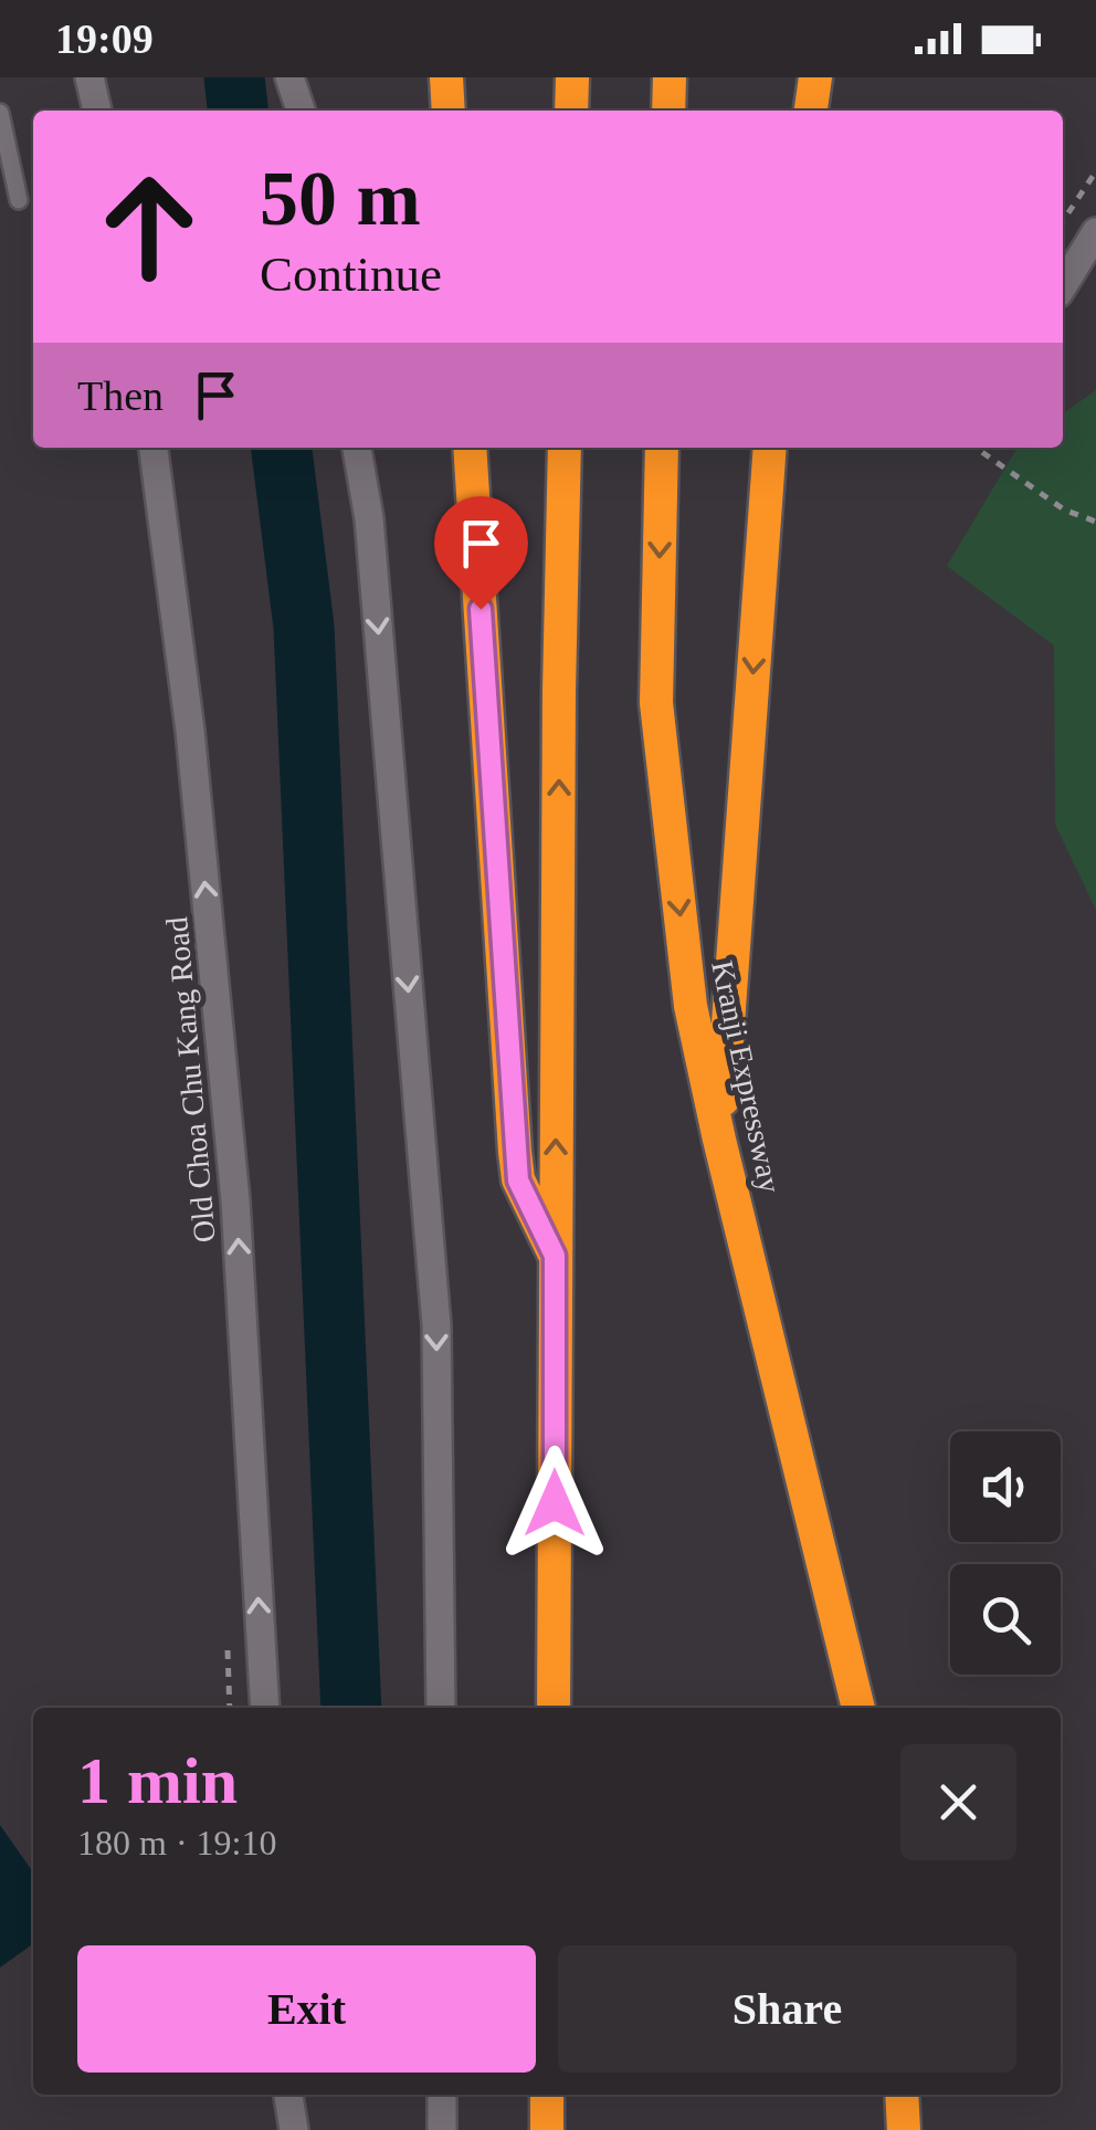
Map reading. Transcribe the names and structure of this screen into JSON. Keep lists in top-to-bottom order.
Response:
{
  "streets": {
    "highway": ["Kranji Expressway"],
    "main road": ["Old Choa Chu Kang Road"]
  },
  "page": {
    "status": "19:09",
    "turn": ["50 m", "Continue"],
    "then": "Then",
    "heading": ["1 min", "180 m · 19:10"],
    "buttons": ["Exit", "Share"]
  }
}
